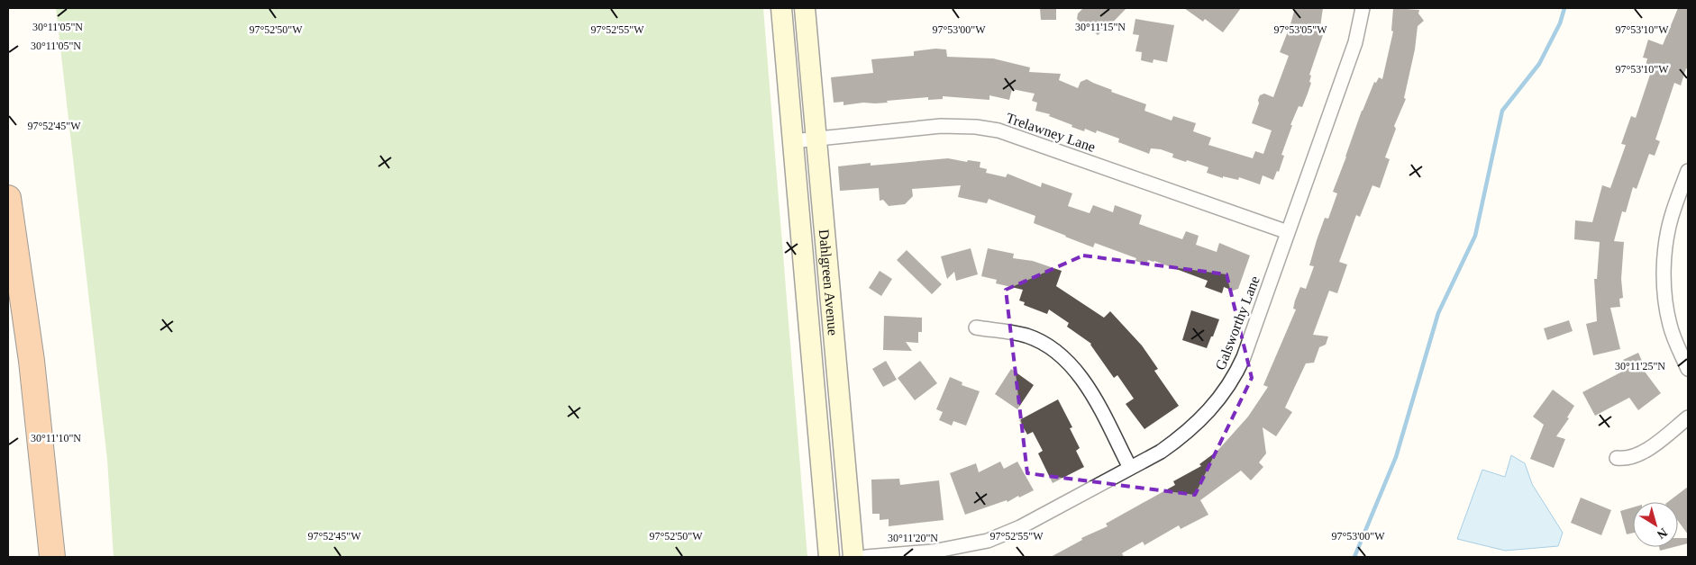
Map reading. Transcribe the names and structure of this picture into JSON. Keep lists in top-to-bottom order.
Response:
{
  "streets": {
    "street": ["Trelawney Lane", "Dahlgreen Avenue", "Galsworthy Lane"]
  },
  "crossings": [
    ["Trelawney Lane", "Dahlgreen Avenue"],
    ["Trelawney Lane", "Galsworthy Lane"]
  ],
  "north": "bottom right",
  "coordinates": [
    "30°11'05\"N",
    "30°11'15\"N",
    "97°52'50\"W",
    "97°52'55\"W",
    "97°53'00\"W",
    "97°53'05\"W",
    "97°53'10\"W",
    "97°52'45\"W",
    "30°11'25\"N",
    "30°11'10\"N",
    "30°11'20\"N"
  ]
}
